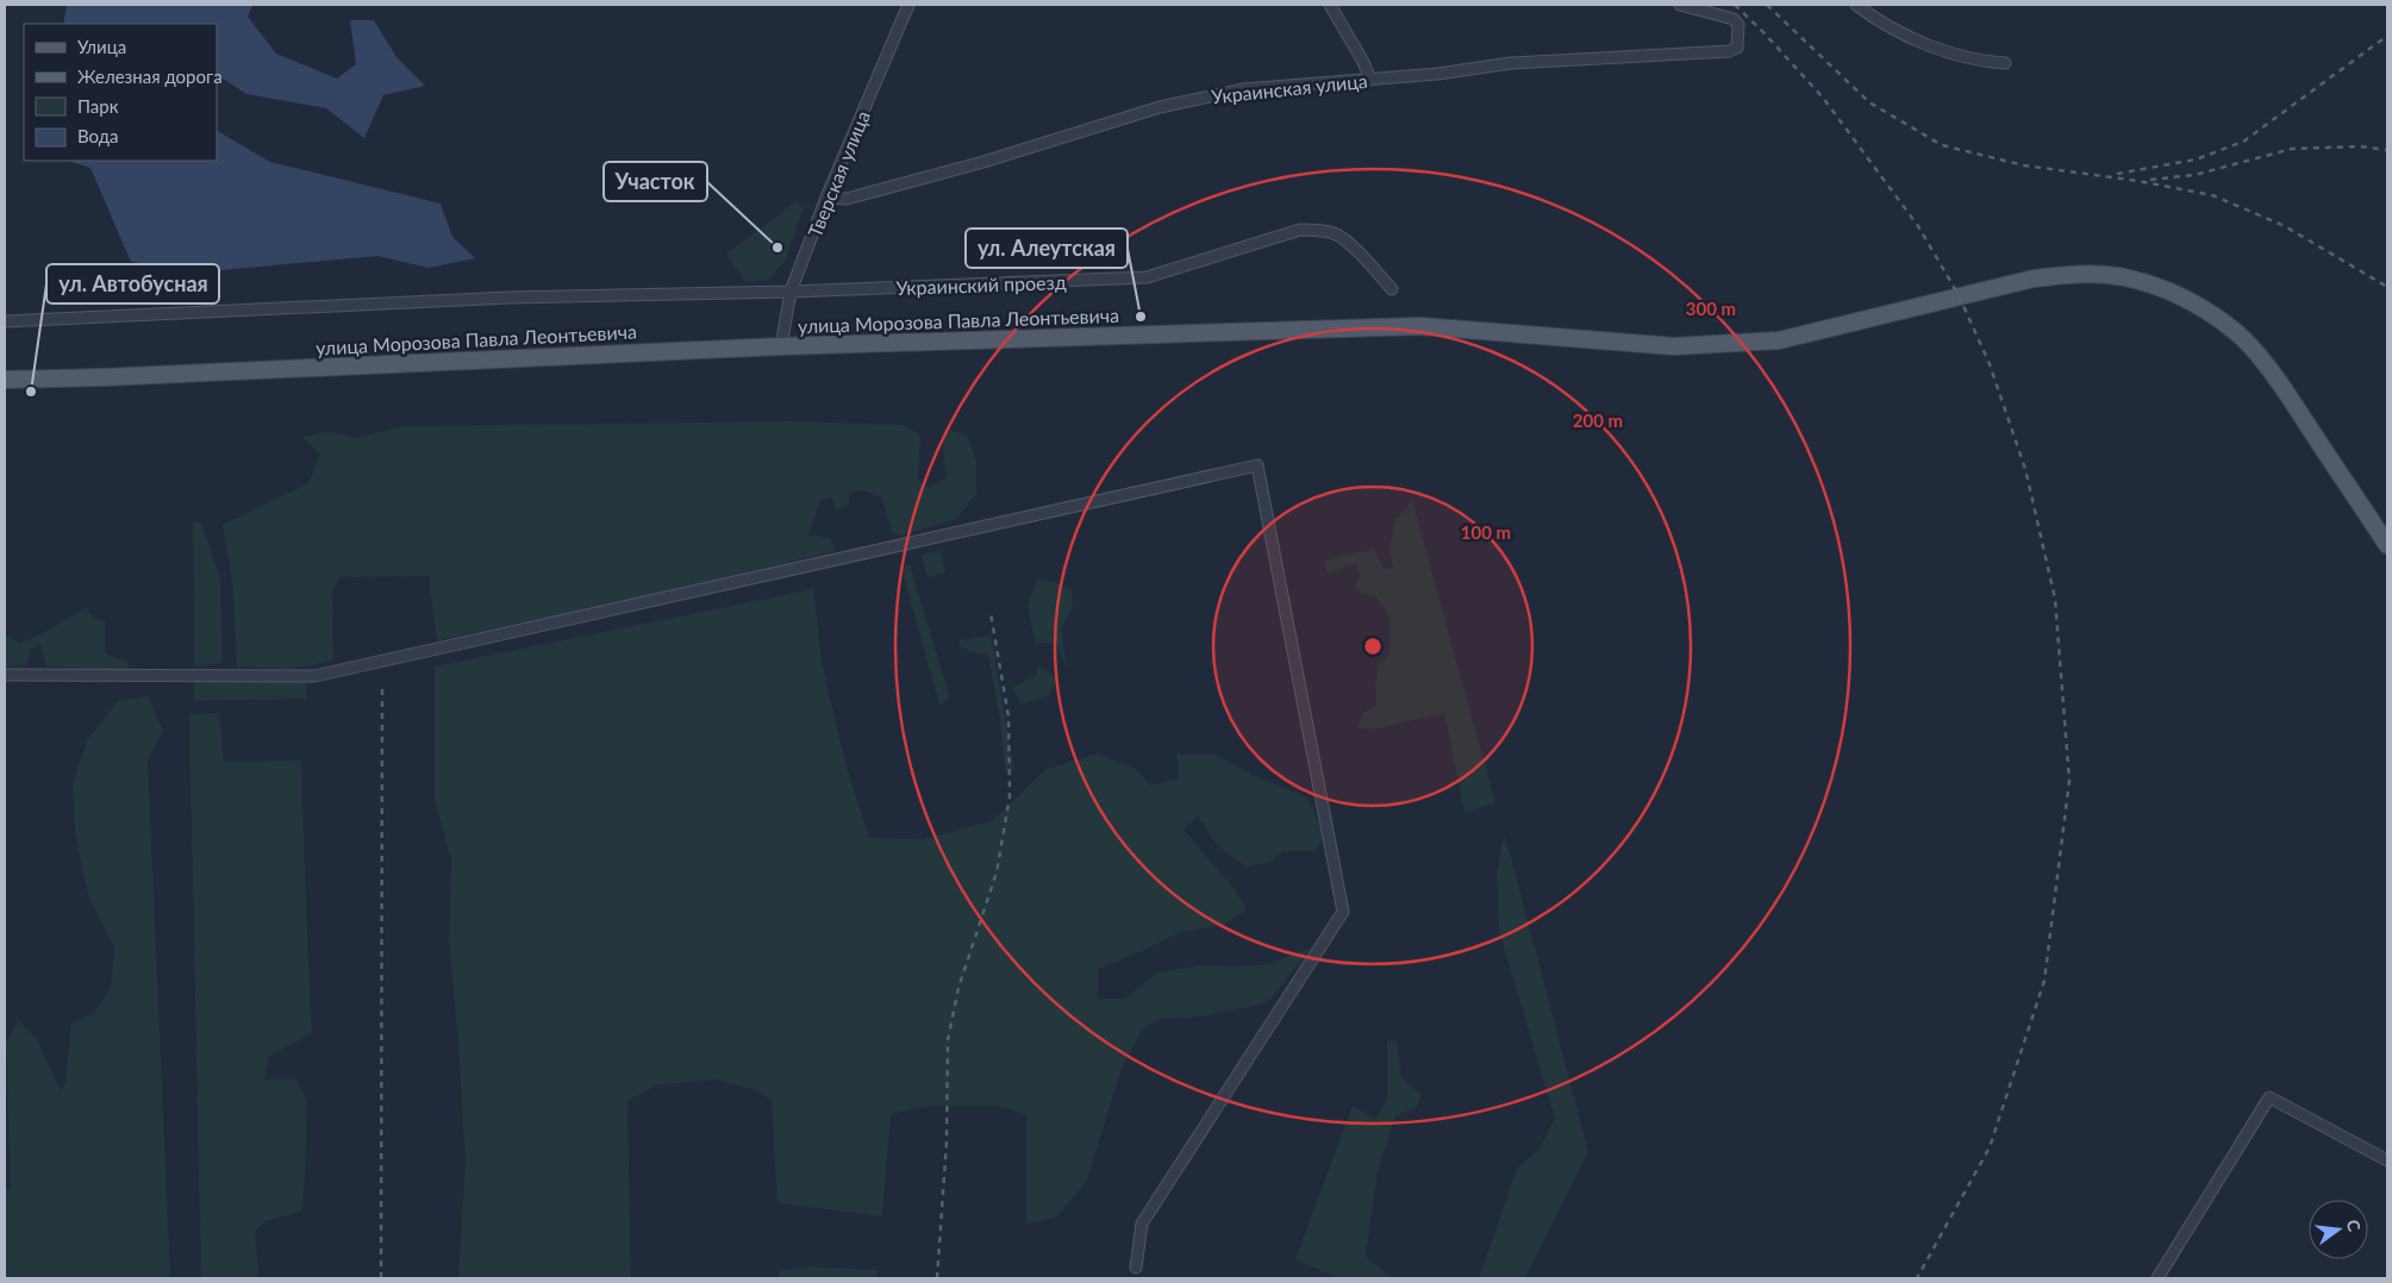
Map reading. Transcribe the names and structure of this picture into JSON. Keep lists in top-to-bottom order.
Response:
{
  "streets": {
    "main road": ["улица Морозова Павла Леонтьевича"],
    "street": ["Украинская улица", "Тверская улица", "Украинский проезд"]
  },
  "crossings": [
    ["Украинская улица", "Тверская улица"],
    ["Тверская улица", "Украинский проезд"],
    ["Тверская улица", "улица Морозова Павла Леонтьевича"]
  ],
  "places": ["Участок", "ул. Алеутская", "ул. Автобусная"],
  "legend": [
    "Улица",
    "Железная дорога",
    "Парк",
    "Вода"
  ],
  "north": "right",
  "rings": ["300 m", "200 m", "100 m"]
}
